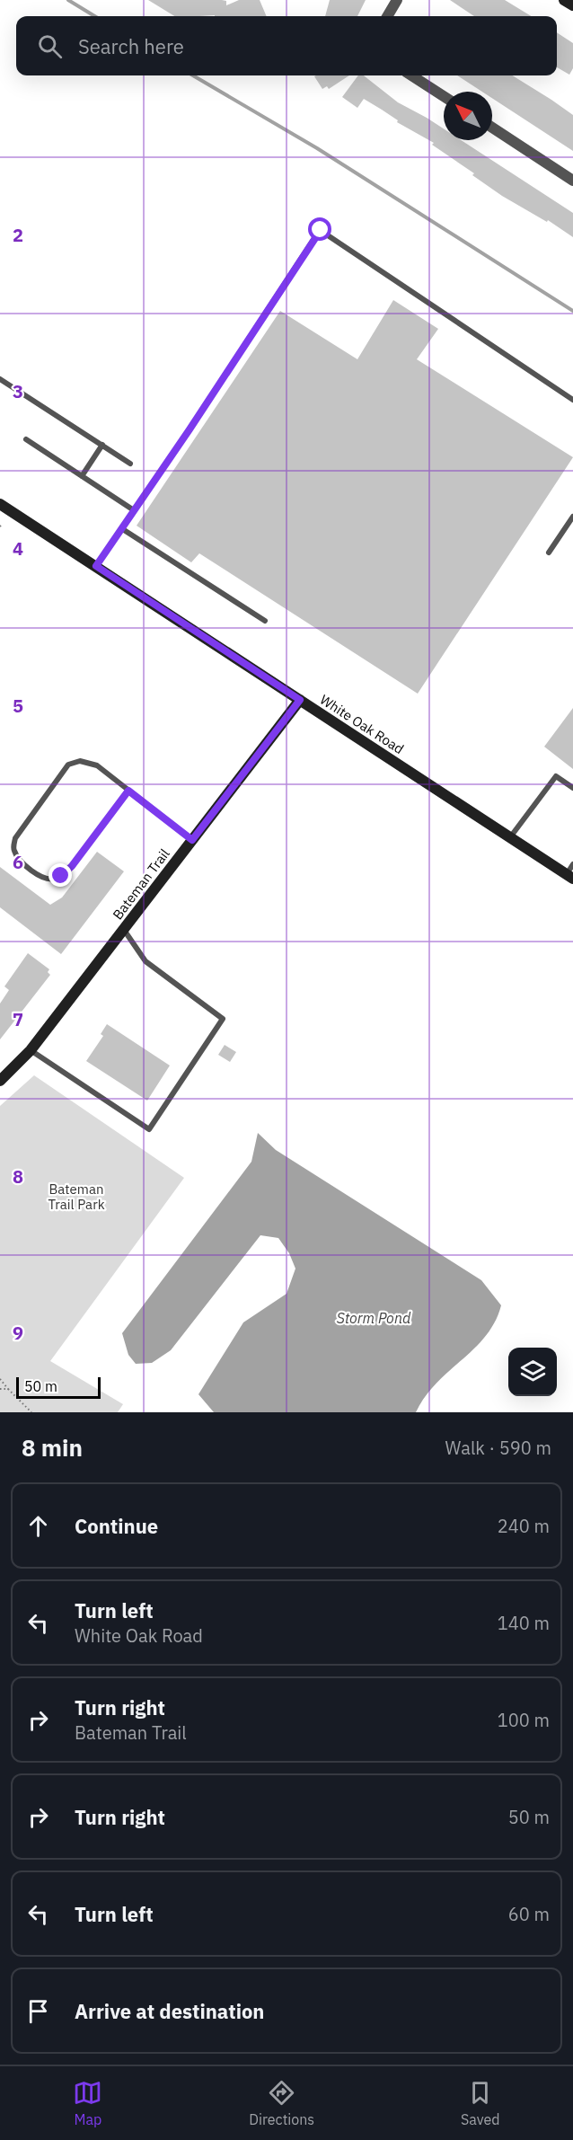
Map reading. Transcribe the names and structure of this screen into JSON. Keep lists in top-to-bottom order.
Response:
{
  "streets": {
    "street": ["White Oak Road", "Bateman Trail"]
  },
  "crossings": [
    ["White Oak Road", "Bateman Trail"]
  ],
  "water": ["Storm Pond"],
  "parks": ["Bateman Trail Park"],
  "scale_bar": "50 m",
  "north": "top left",
  "page": {
    "search": "Search here",
    "scale": "50 m",
    "heading": ["8 min", "Walk · 590 m"],
    "list": [
      ["Continue", "240 m"],
      ["Turn left", "White Oak Road", "140 m"],
      ["Turn right", "Bateman Trail", "100 m"],
      ["Turn right", "50 m"],
      ["Turn left", "60 m"],
      "Arrive at destination"
    ],
    "nav": ["Map", "Directions", "Saved"]
  },
  "grid": {
    "rows": [
      "2",
      "3",
      "4",
      "5",
      "6",
      "7",
      "8",
      "9"
    ]
  }
}
